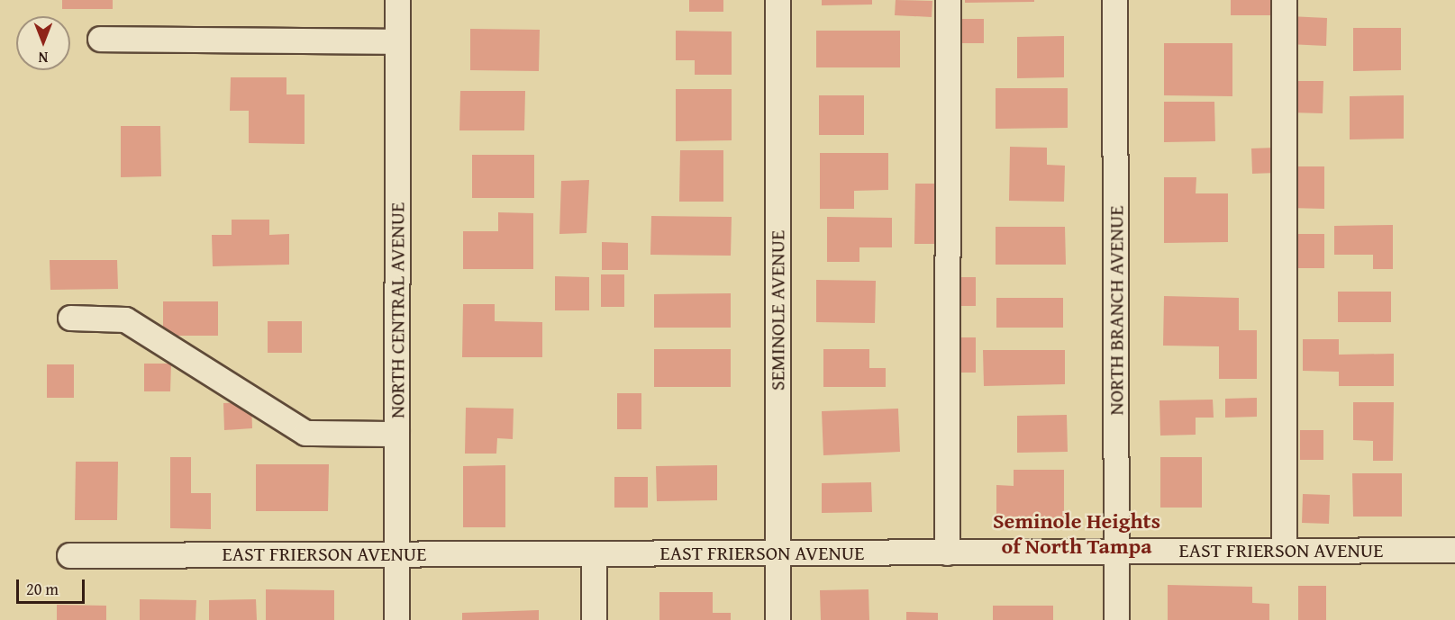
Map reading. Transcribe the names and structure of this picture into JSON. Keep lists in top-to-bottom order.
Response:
{
  "streets": {
    "street": [
      "NORTH CENTRAL AVENUE",
      "SEMINOLE AVENUE",
      "NORTH BRANCH AVENUE",
      "EAST FRIERSON AVENUE"
    ]
  },
  "crossings": [
    ["NORTH CENTRAL AVENUE", "EAST FRIERSON AVENUE"],
    ["SEMINOLE AVENUE", "EAST FRIERSON AVENUE"],
    ["NORTH BRANCH AVENUE", "EAST FRIERSON AVENUE"]
  ],
  "districts": ["Seminole Heights of North Tampa"],
  "scale_bar": "20 m",
  "north": "bottom"
}
